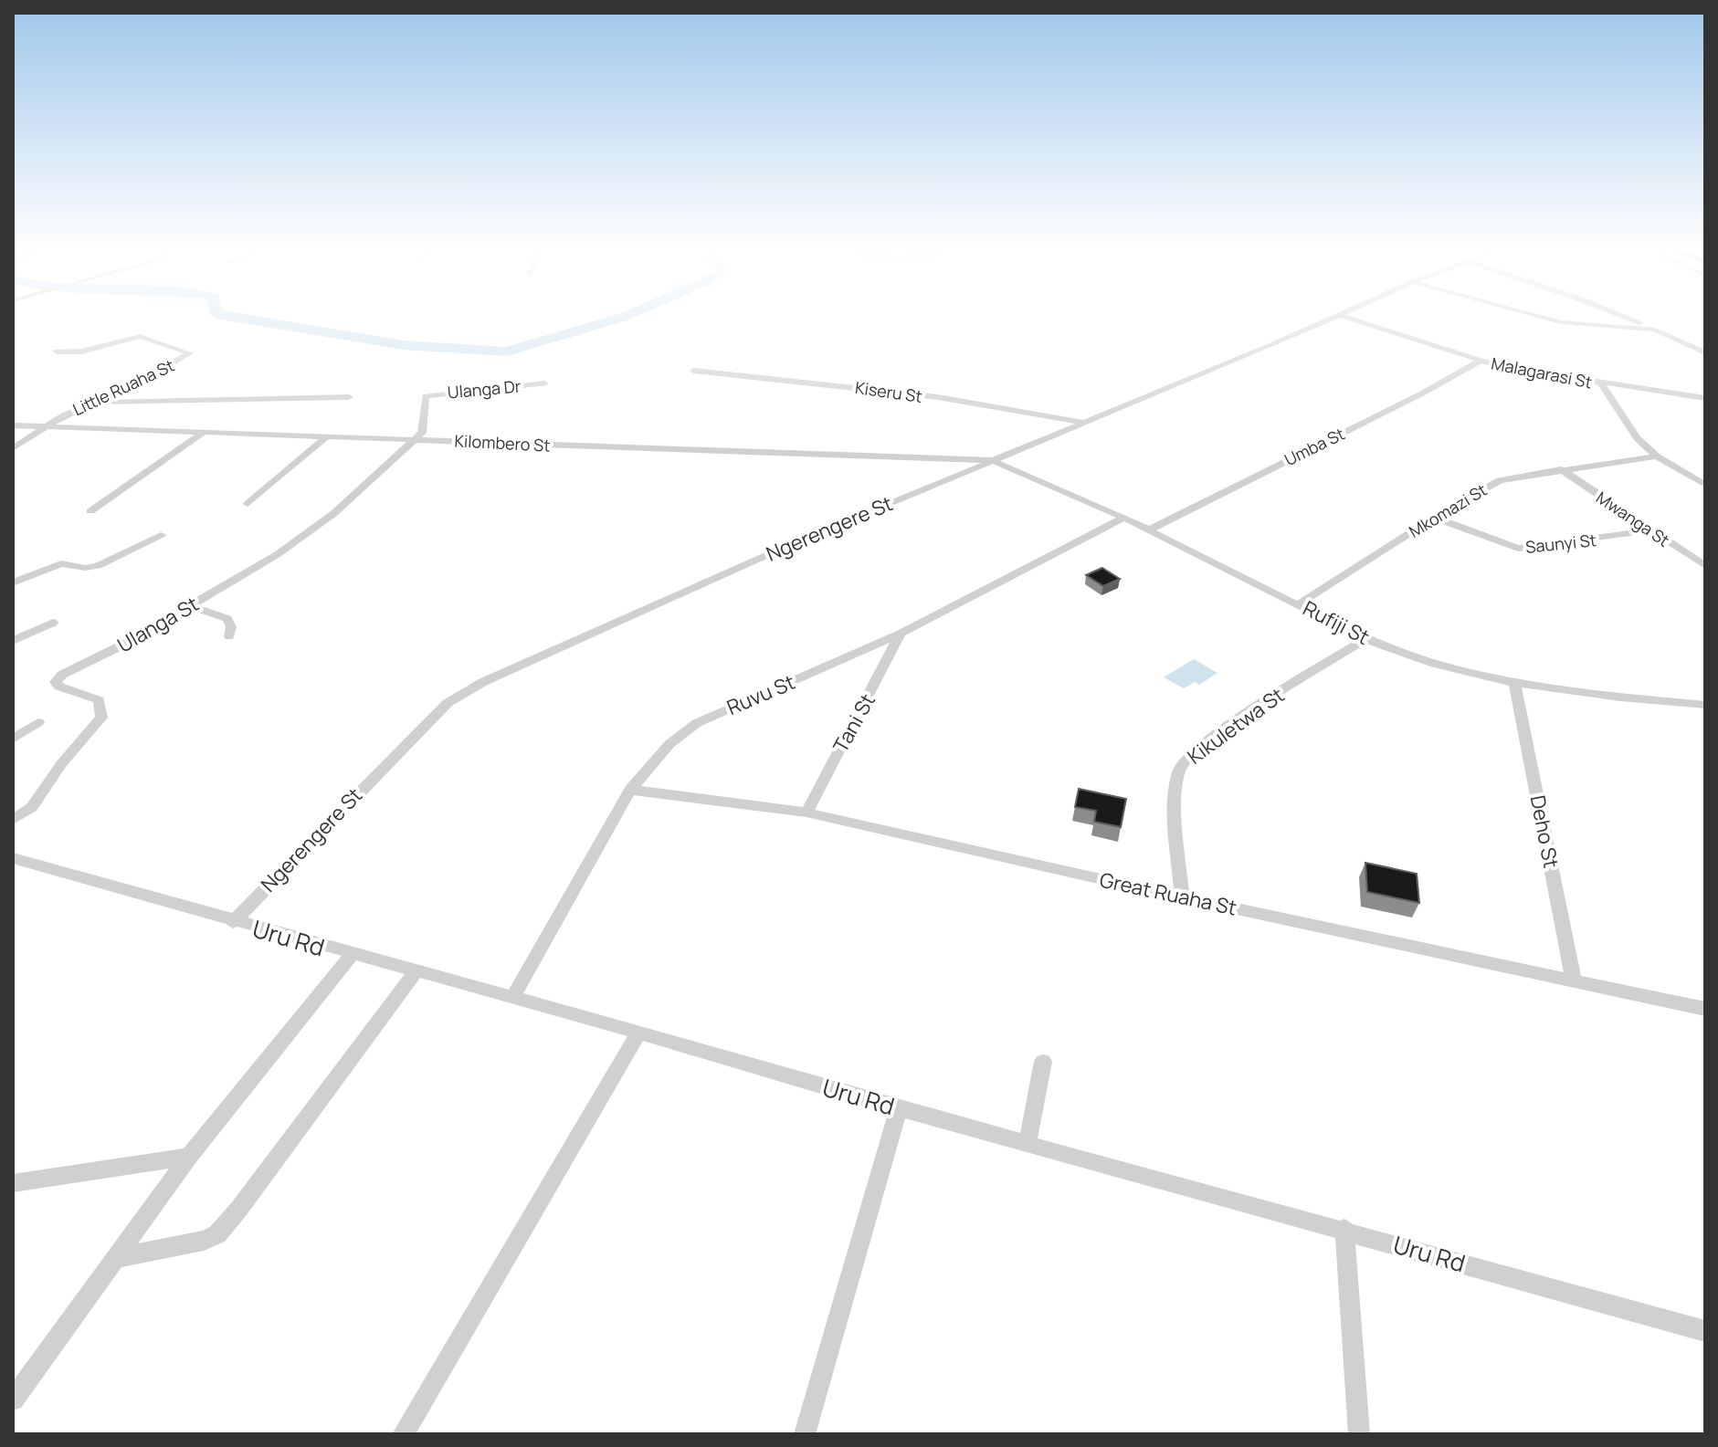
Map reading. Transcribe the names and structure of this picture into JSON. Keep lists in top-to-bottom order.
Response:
{
  "streets": {
    "street": [
      "Malagarasi St",
      "Little Ruaha St",
      "Ulanga Dr",
      "Kiseru St",
      "Kilombero St",
      "Umba St",
      "Mkomazi St",
      "Mwanga St",
      "Ngerengere St",
      "Saunyi St",
      "Rufiji St",
      "Ulanga St",
      "Ruvu St",
      "Tani St",
      "Kikuletwa St",
      "Deho St",
      "Great Ruaha St",
      "Uru Rd"
    ]
  },
  "crossings": [
    ["Malagarasi St", "Umba St"],
    ["Little Ruaha St", "Kilombero St"],
    ["Ulanga Dr", "Kilombero St"],
    ["Ulanga Dr", "Ulanga St"],
    ["Kiseru St", "Ngerengere St"],
    ["Kilombero St", "Ngerengere St"],
    ["Kilombero St", "Rufiji St"],
    ["Kilombero St", "Ulanga St"],
    ["Umba St", "Rufiji St"],
    ["Mkomazi St", "Mwanga St"],
    ["Mkomazi St", "Saunyi St"],
    ["Mkomazi St", "Rufiji St"],
    ["Mwanga St", "Saunyi St"],
    ["Ngerengere St", "Rufiji St"],
    ["Ngerengere St", "Uru Rd"],
    ["Rufiji St", "Ruvu St"],
    ["Rufiji St", "Kikuletwa St"],
    ["Rufiji St", "Deho St"],
    ["Ruvu St", "Tani St"],
    ["Ruvu St", "Great Ruaha St"],
    ["Ruvu St", "Uru Rd"],
    ["Tani St", "Great Ruaha St"],
    ["Kikuletwa St", "Great Ruaha St"],
    ["Deho St", "Great Ruaha St"]
  ]
}
